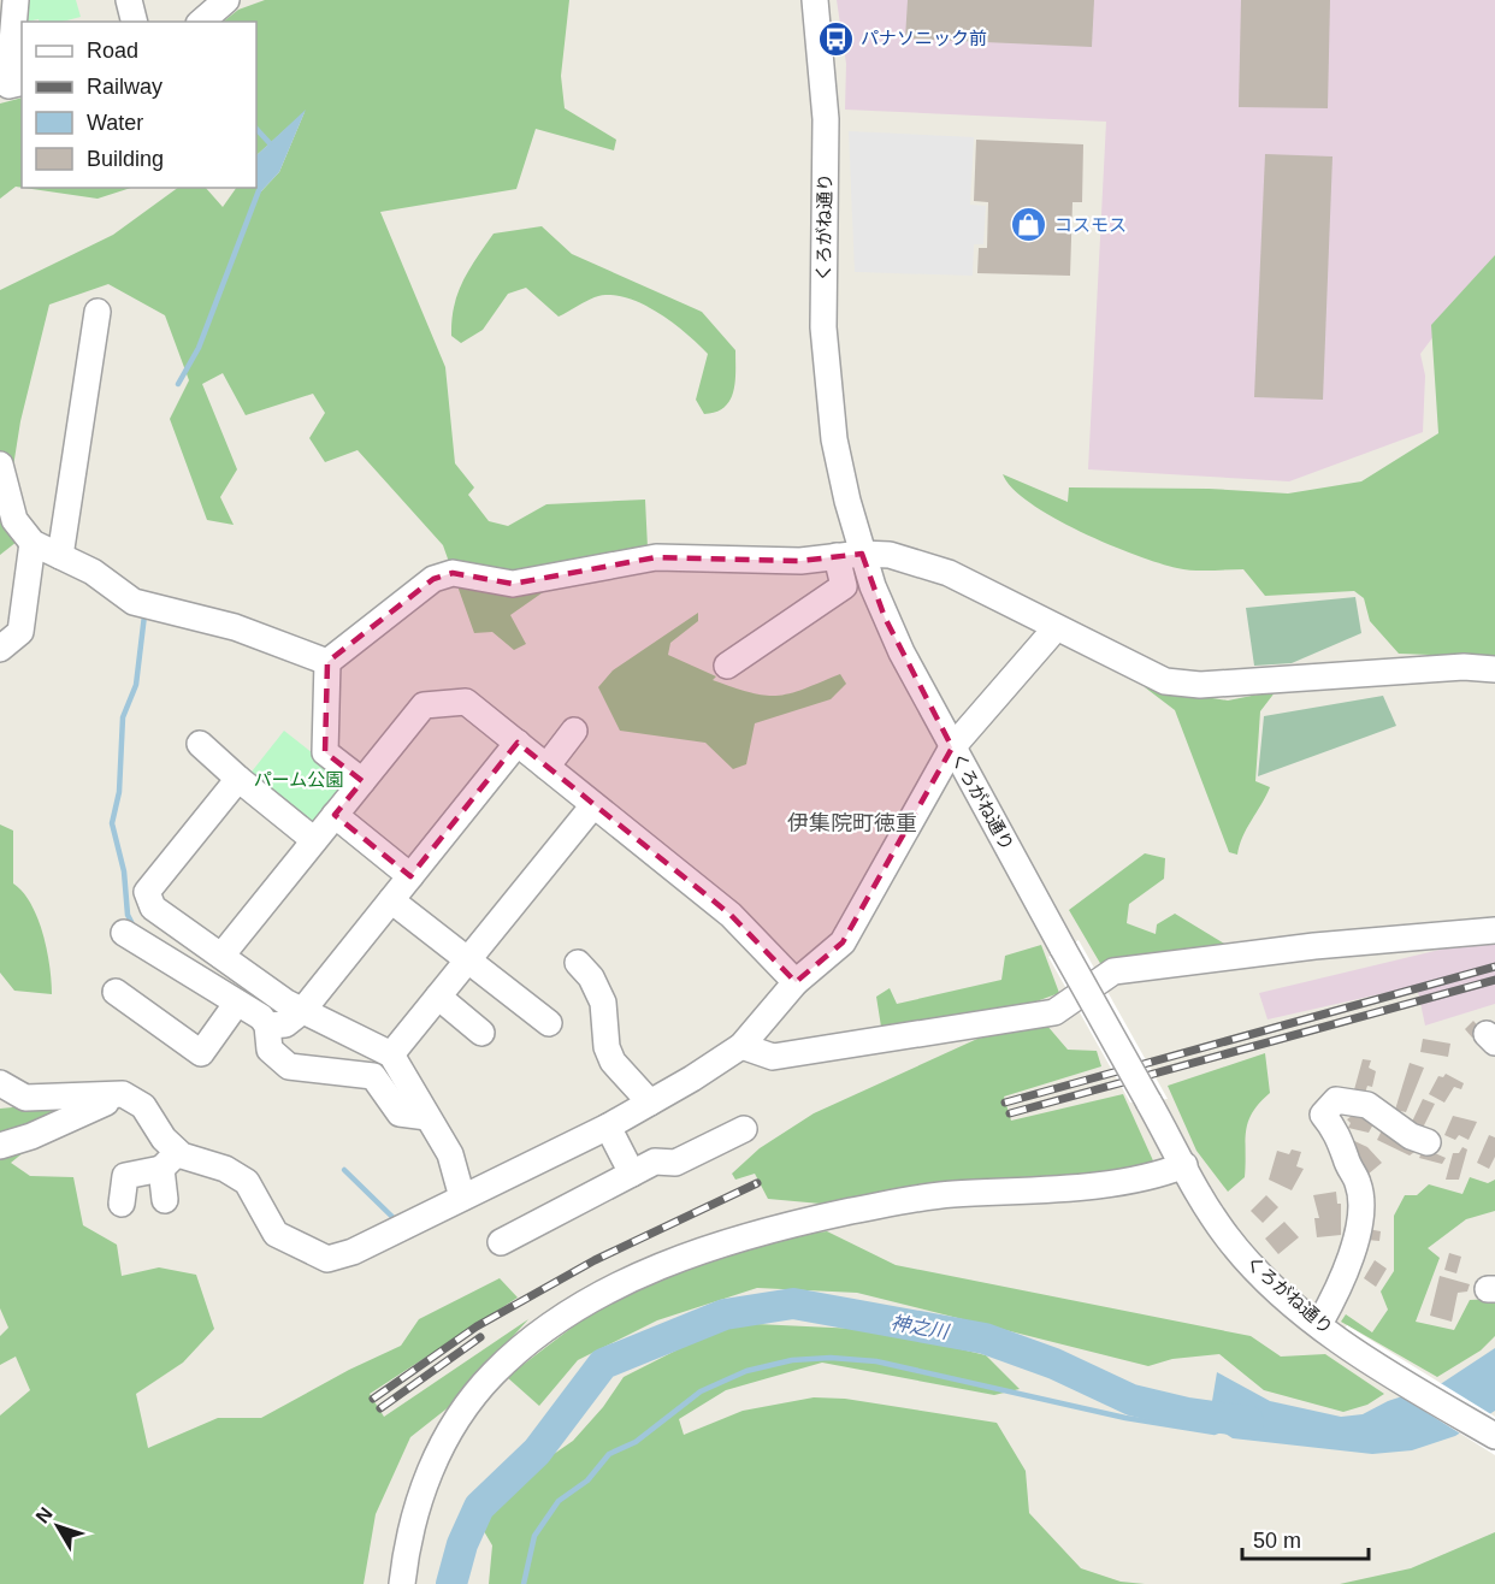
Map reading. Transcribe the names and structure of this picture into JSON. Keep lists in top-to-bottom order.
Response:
{
  "streets": {
    "street": ["くろがね通り"]
  },
  "districts": ["伊集院町徳重"],
  "water": ["神之川"],
  "parks": ["パーム公園"],
  "places": {
    "bus stop": ["パナソニック前"],
    "shop": ["コスモス"]
  },
  "legend": [
    "Road",
    "Railway",
    "Water",
    "Building"
  ],
  "scale_bar": "50 m",
  "north": "top left"
}
